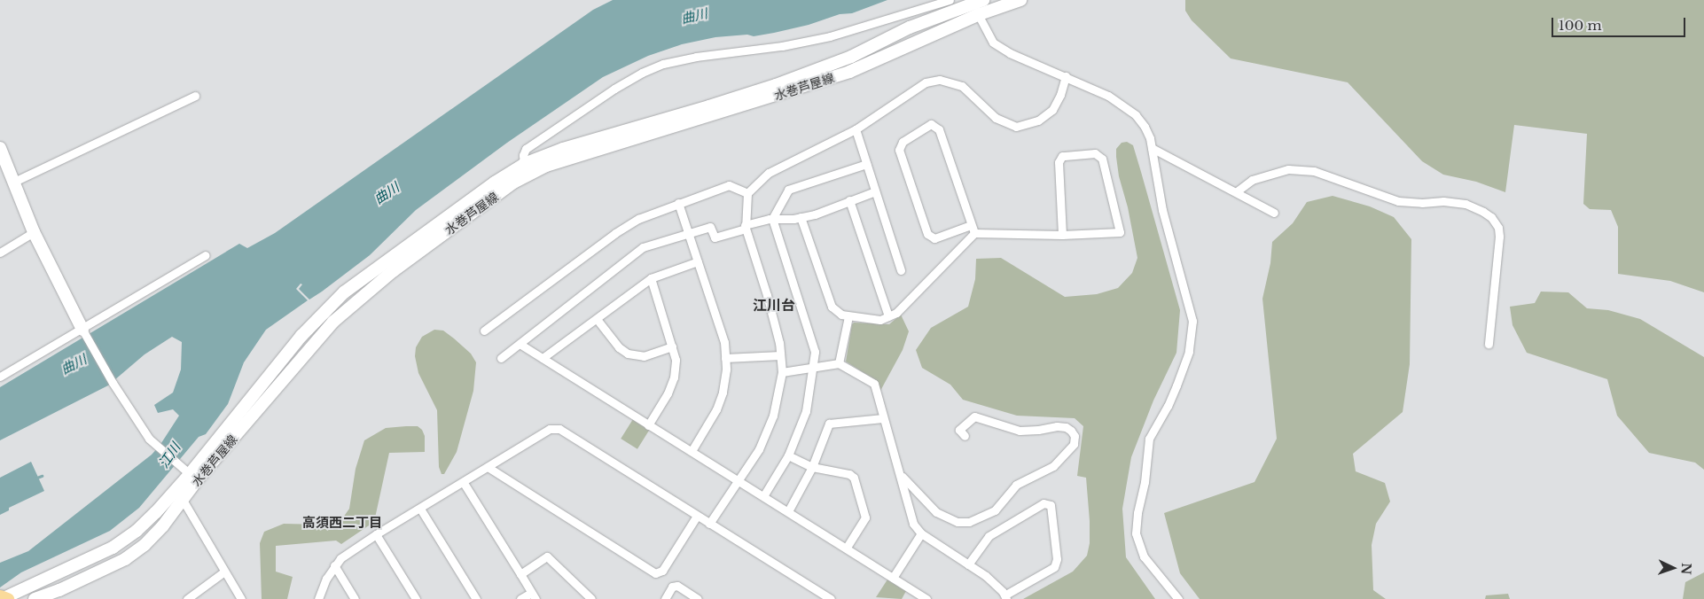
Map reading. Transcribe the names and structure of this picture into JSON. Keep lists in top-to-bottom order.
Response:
{
  "streets": {
    "main road": ["水巻芦屋線"]
  },
  "districts": ["江川台", "高須西二丁目"],
  "water": ["曲川", "江川"],
  "scale_bar": "100 m",
  "north": "right"
}
